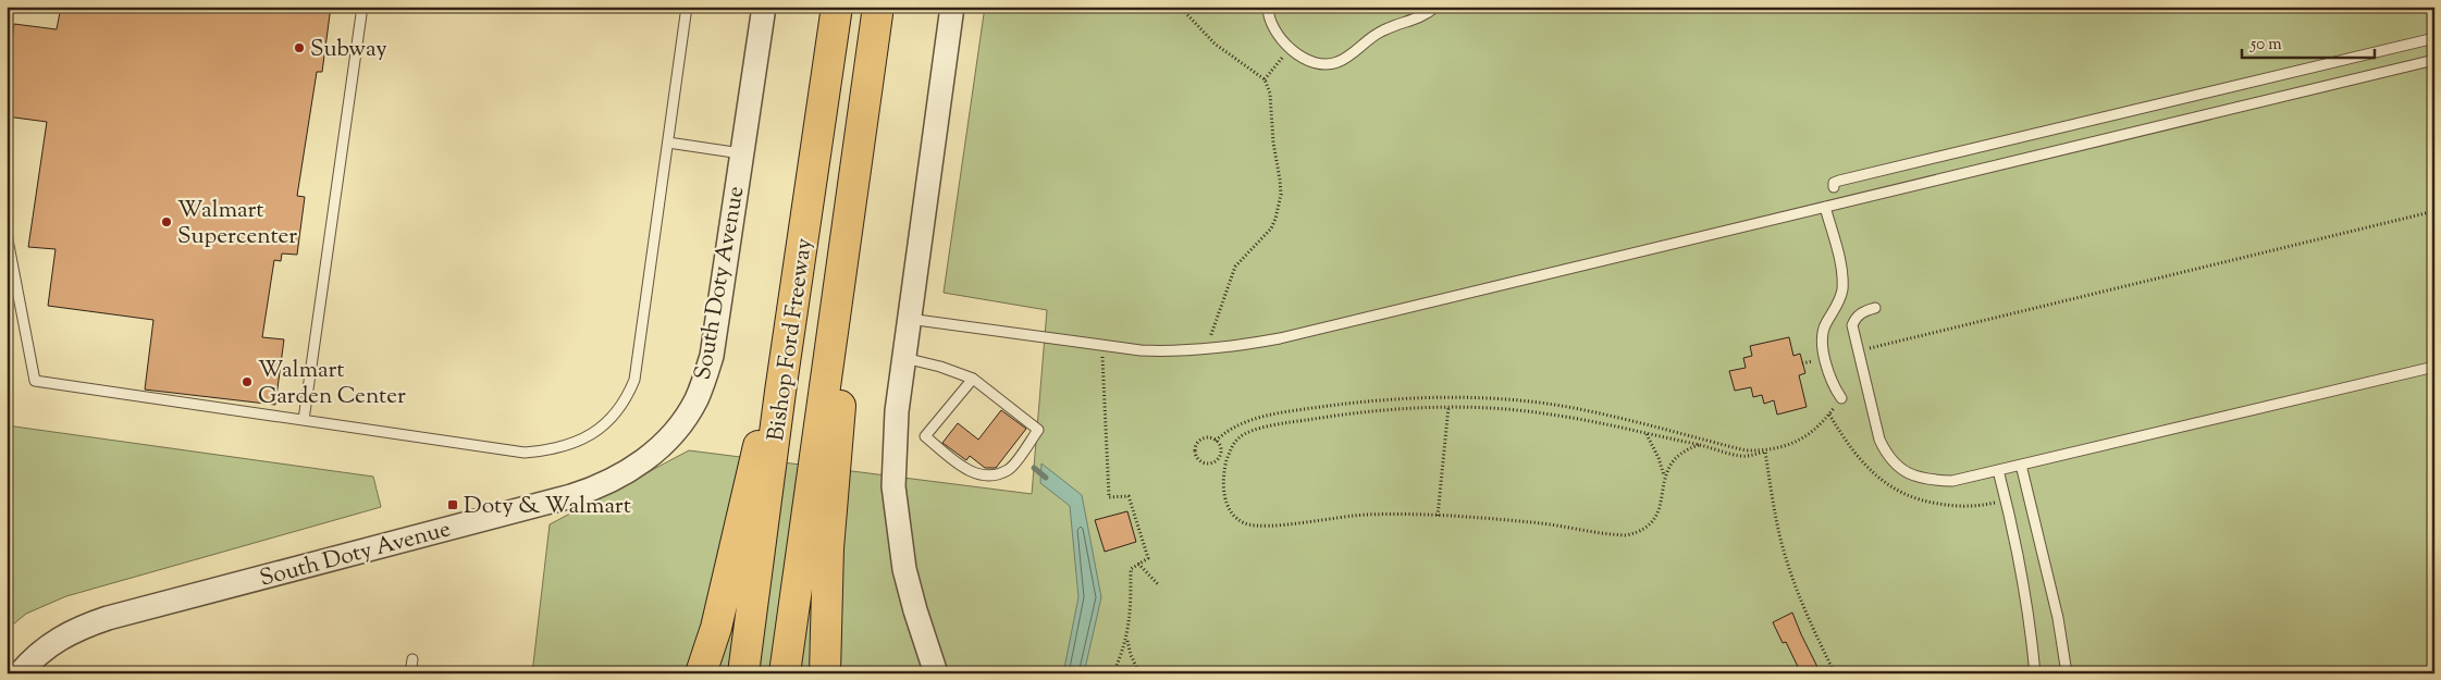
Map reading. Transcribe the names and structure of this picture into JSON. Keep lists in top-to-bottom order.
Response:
{
  "streets": {
    "highway": ["Bishop Ford Freeway"],
    "street": ["South Doty Avenue"]
  },
  "places": {
    "other": ["Subway", "Walmart Supercenter", "Walmart Garden Center"],
    "transit": ["Doty & Walmart"]
  },
  "scale_bar": "50 m"
}
